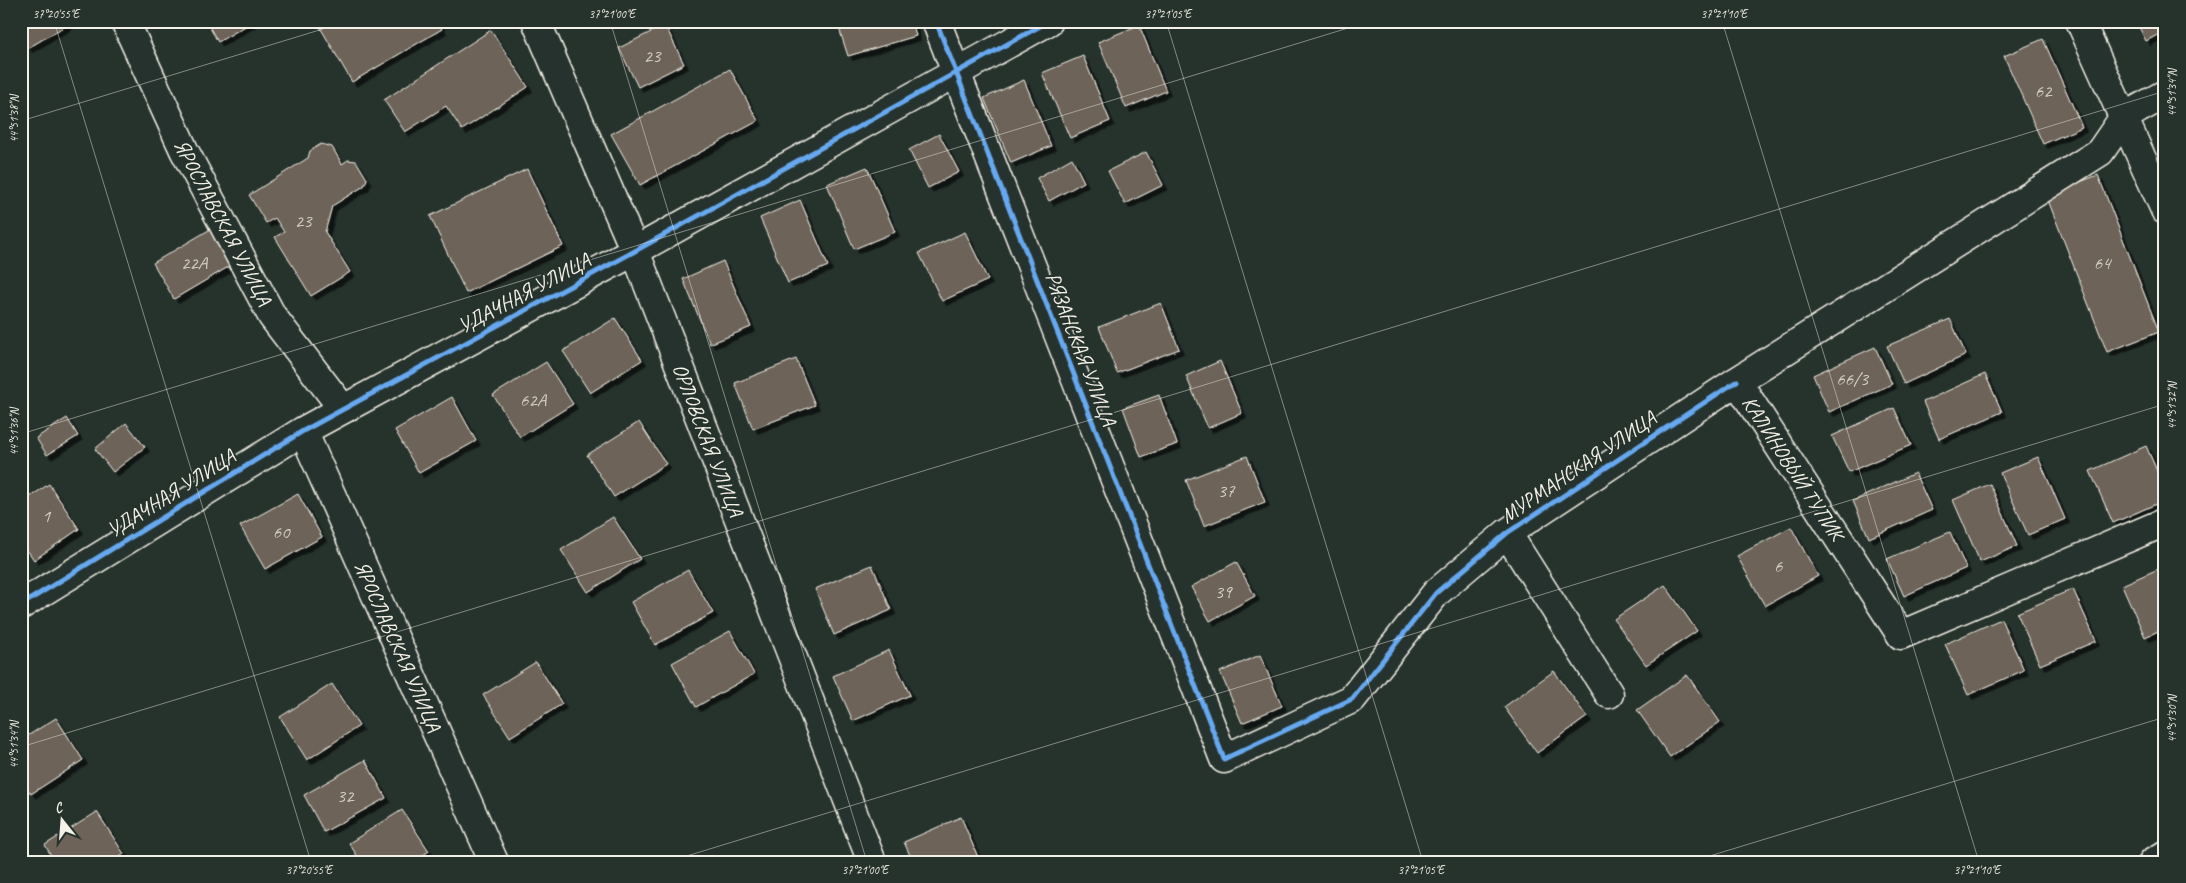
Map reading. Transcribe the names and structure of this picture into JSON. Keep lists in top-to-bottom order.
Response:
{
  "streets": {
    "street": [
      "ЯРОСЛАВСКАЯ УЛИЦА",
      "УДАЧНАЯ УЛИЦА",
      "РЯЗАНСКАЯ УЛИЦА",
      "ОРЛОВСКАЯ УЛИЦА",
      "МУРМАНСКАЯ УЛИЦА",
      "КАЛИНОВЫЙ ТУПИК"
    ]
  },
  "crossings": [
    ["ЯРОСЛАВСКАЯ УЛИЦА", "УДАЧНАЯ УЛИЦА"],
    ["УДАЧНАЯ УЛИЦА", "РЯЗАНСКАЯ УЛИЦА"],
    ["УДАЧНАЯ УЛИЦА", "ОРЛОВСКАЯ УЛИЦА"],
    ["РЯЗАНСКАЯ УЛИЦА", "МУРМАНСКАЯ УЛИЦА"],
    ["МУРМАНСКАЯ УЛИЦА", "КАЛИНОВЫЙ ТУПИК"]
  ],
  "house_numbers": [
    "23",
    "62",
    "23",
    "22А",
    "64",
    "66/3",
    "62А",
    "37",
    "1",
    "60",
    "6",
    "39",
    "32"
  ],
  "north": "top",
  "coordinates": [
    "37°20'55\"E",
    "37°21'00\"E",
    "37°21'05\"E",
    "37°21'10\"E",
    "44°51'34\"N",
    "44°51'38\"N",
    "44°51'32\"N",
    "44°51'36\"N",
    "44°51'30\"N"
  ]
}
